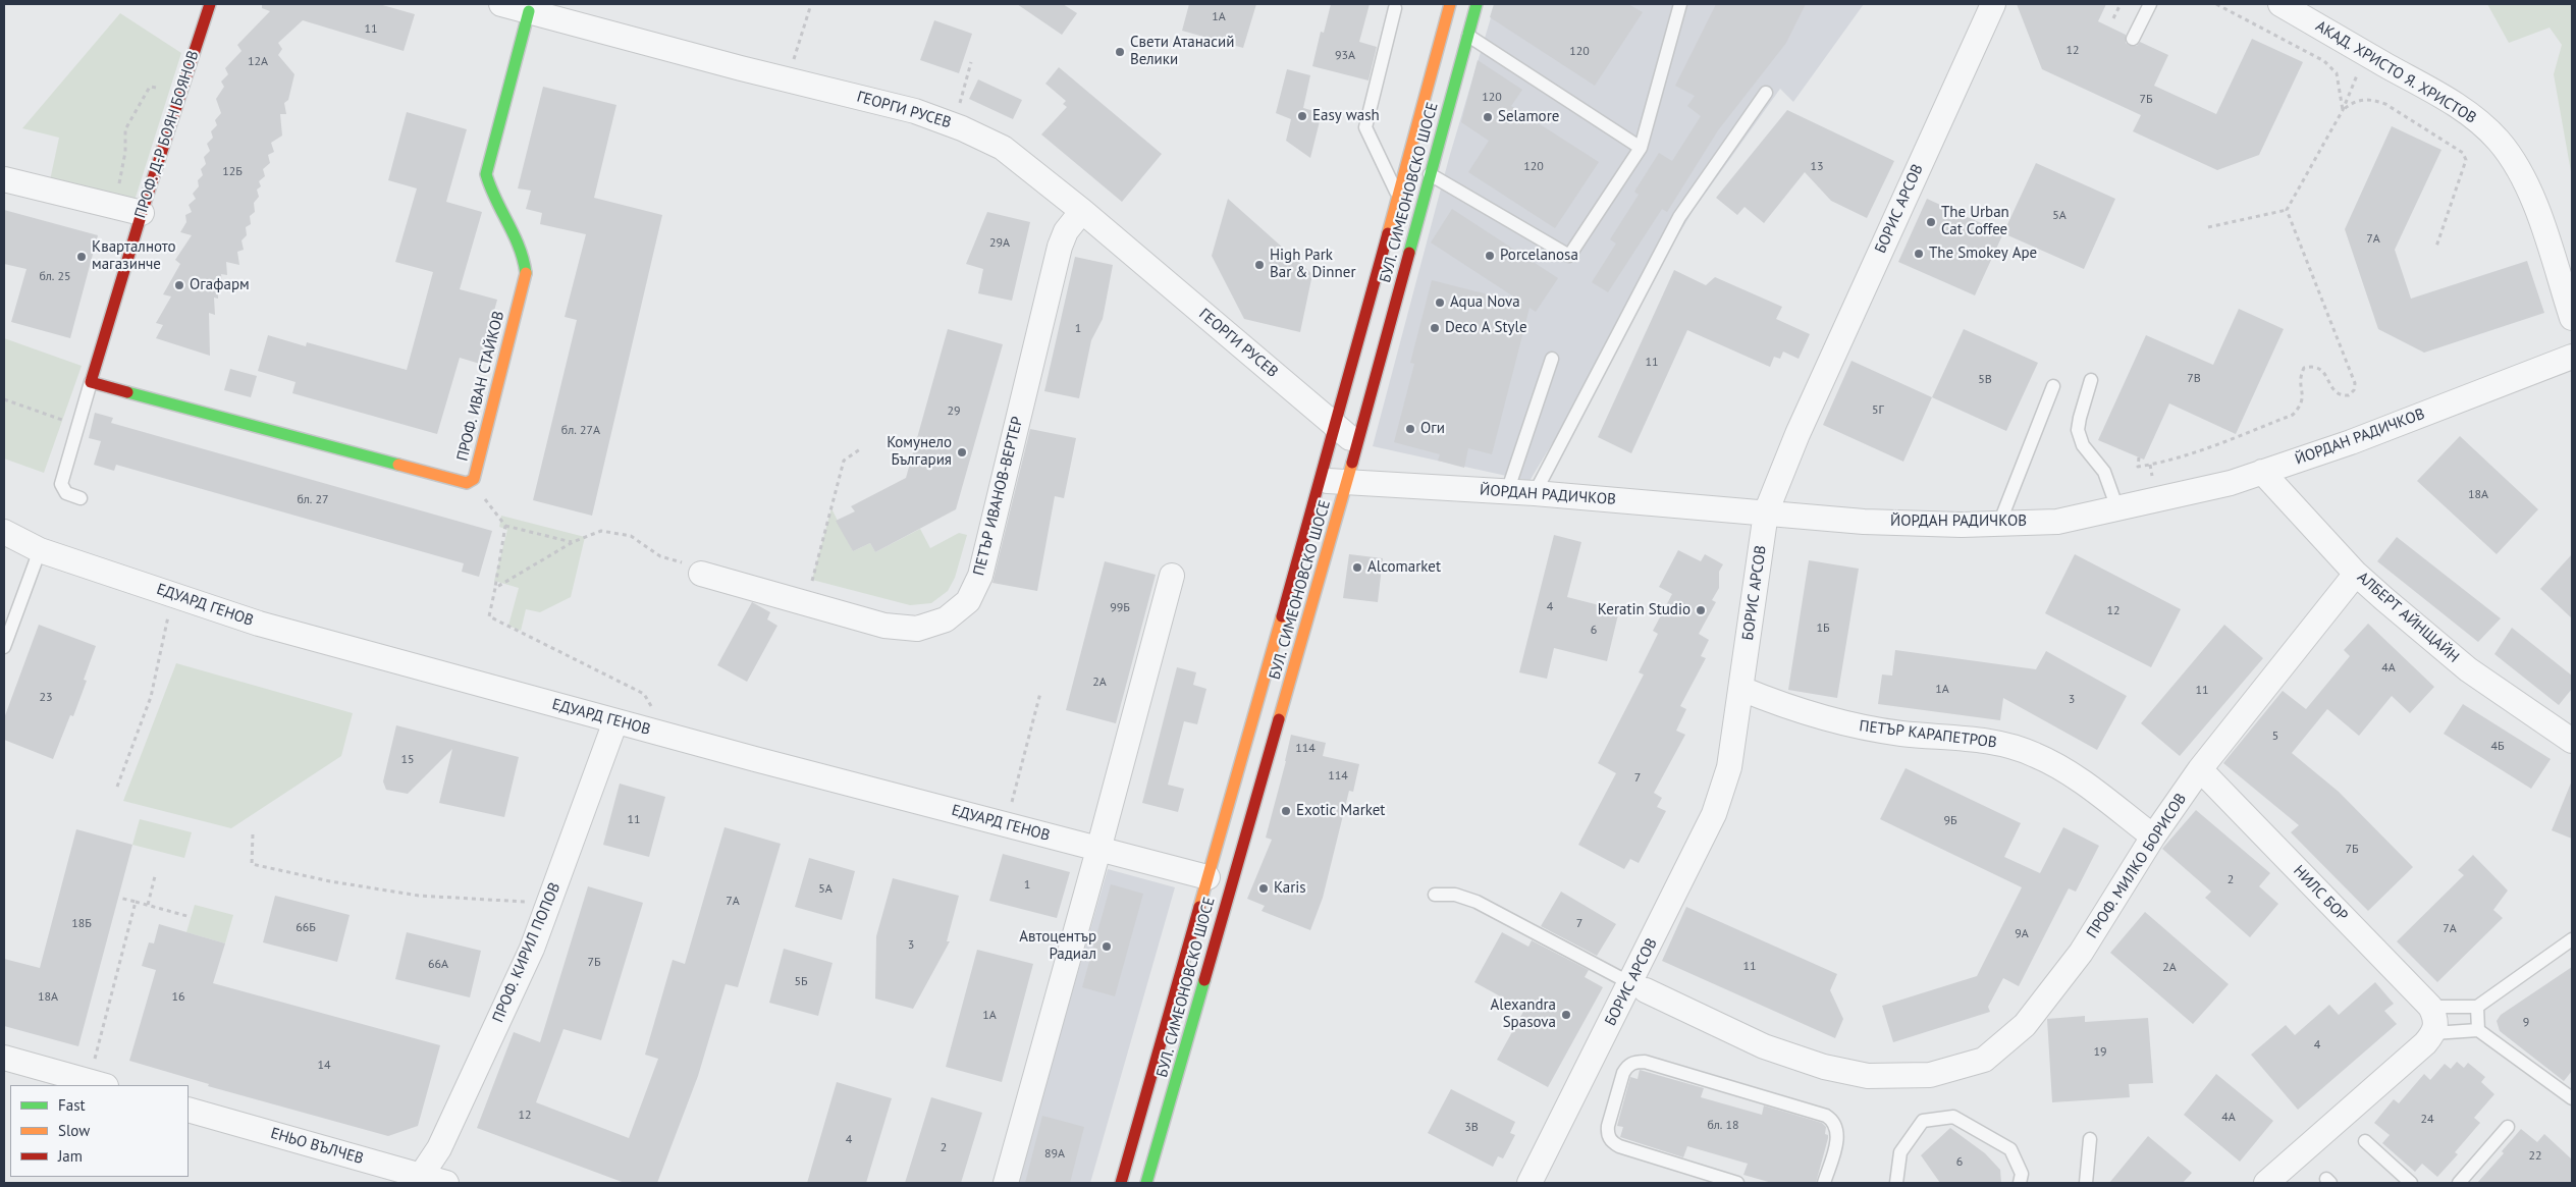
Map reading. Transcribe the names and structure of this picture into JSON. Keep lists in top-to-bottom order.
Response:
{
  "streets": {
    "main road": ["ПРОФ. Д-Р БОЯН БОЯНОВ", "БУЛ. СИМЕОНОВСКО ШОСЕ", "ПРОФ. ИВАН СТАЙКОВ"],
    "street": [
      "АКАД. ХРИСТО Я. ХРИСТОВ",
      "ГЕОРГИ РУСЕВ",
      "БОРИС АРСОВ",
      "ЙОРДАН РАДИЧКОВ",
      "ПЕТЪР ИВАНОВ-ВЕРТЕР",
      "ЕДУАРД ГЕНОВ",
      "АЛБЕРТ АЙНЩАЙН",
      "ПЕТЪР КАРАПЕТРОВ",
      "ПРОФ. МИЛКО БОРИСОВ",
      "НИЛС БОР",
      "ПРОФ. КИРИЛ ПОПОВ",
      "ЕНЬО ВЪЛЧЕВ"
    ]
  },
  "crossings": [
    ["ГЕОРГИ РУСЕВ", "БУЛ. СИМЕОНОВСКО ШОСЕ"],
    ["ГЕОРГИ РУСЕВ", "ПРОФ. ИВАН СТАЙКОВ"],
    ["ГЕОРГИ РУСЕВ", "ПЕТЪР ИВАНОВ-ВЕРТЕР"],
    ["ПРОФ. Д-Р БОЯН БОЯНОВ", "ПРОФ. ИВАН СТАЙКОВ"],
    ["БУЛ. СИМЕОНОВСКО ШОСЕ", "ЙОРДАН РАДИЧКОВ"],
    ["БУЛ. СИМЕОНОВСКО ШОСЕ", "ЕДУАРД ГЕНОВ"],
    ["БОРИС АРСОВ", "ЙОРДАН РАДИЧКОВ"],
    ["БОРИС АРСОВ", "ПЕТЪР КАРАПЕТРОВ"],
    ["БОРИС АРСОВ", "ПРОФ. МИЛКО БОРИСОВ"],
    ["ЙОРДАН РАДИЧКОВ", "АЛБЕРТ АЙНЩАЙН"],
    ["ЕДУАРД ГЕНОВ", "ПРОФ. КИРИЛ ПОПОВ"],
    ["АЛБЕРТ АЙНЩАЙН", "ПРОФ. МИЛКО БОРИСОВ"],
    ["ПЕТЪР КАРАПЕТРОВ", "ПРОФ. МИЛКО БОРИСОВ"],
    ["ПРОФ. МИЛКО БОРИСОВ", "НИЛС БОР"],
    ["ПРОФ. КИРИЛ ПОПОВ", "ЕНЬО ВЪЛЧЕВ"]
  ],
  "places": [
    "Свети Атанасий Велики",
    "Easy wash",
    "Selamore",
    "The Urban Cat Coffee",
    "The Smokey Ape",
    "Porcelanosa",
    "Кварталното магазинче",
    "High Park Bar & Dinner",
    "Огафарм",
    "Aqua Nova",
    "Deco A Style",
    "Оги",
    "Комунело България",
    "Alcomarket",
    "Keratin Studio",
    "Exotic Market",
    "Karis",
    "Автоцентър Радиал",
    "Alexandra Spasova"
  ],
  "house_numbers": [
    "1А",
    "11",
    "12",
    "120",
    "93А",
    "12А",
    "120",
    "7Б",
    "120",
    "13",
    "12Б",
    "5A",
    "7А",
    "29А",
    "бл. 25",
    "1",
    "11",
    "7В",
    "5В",
    "5Г",
    "29",
    "бл. 27А",
    "18А",
    "бл. 27",
    "4",
    "99Б",
    "12",
    "1Б",
    "6",
    "4А",
    "2А",
    "1А",
    "11",
    "23",
    "3",
    "5",
    "4Б",
    "114",
    "15",
    "114",
    "7",
    "11",
    "9Б",
    "7Б",
    "2",
    "1",
    "5А",
    "7А",
    "18Б",
    "7",
    "66Б",
    "7А",
    "9А",
    "3",
    "7Б",
    "66А",
    "11",
    "2А",
    "5Б",
    "18А",
    "16",
    "1А",
    "9",
    "4",
    "19",
    "14",
    "12",
    "4А",
    "24",
    "бл. 18",
    "3В",
    "4",
    "2",
    "89А",
    "22",
    "6"
  ],
  "legend": ["Fast", "Slow", "Jam"]
}
